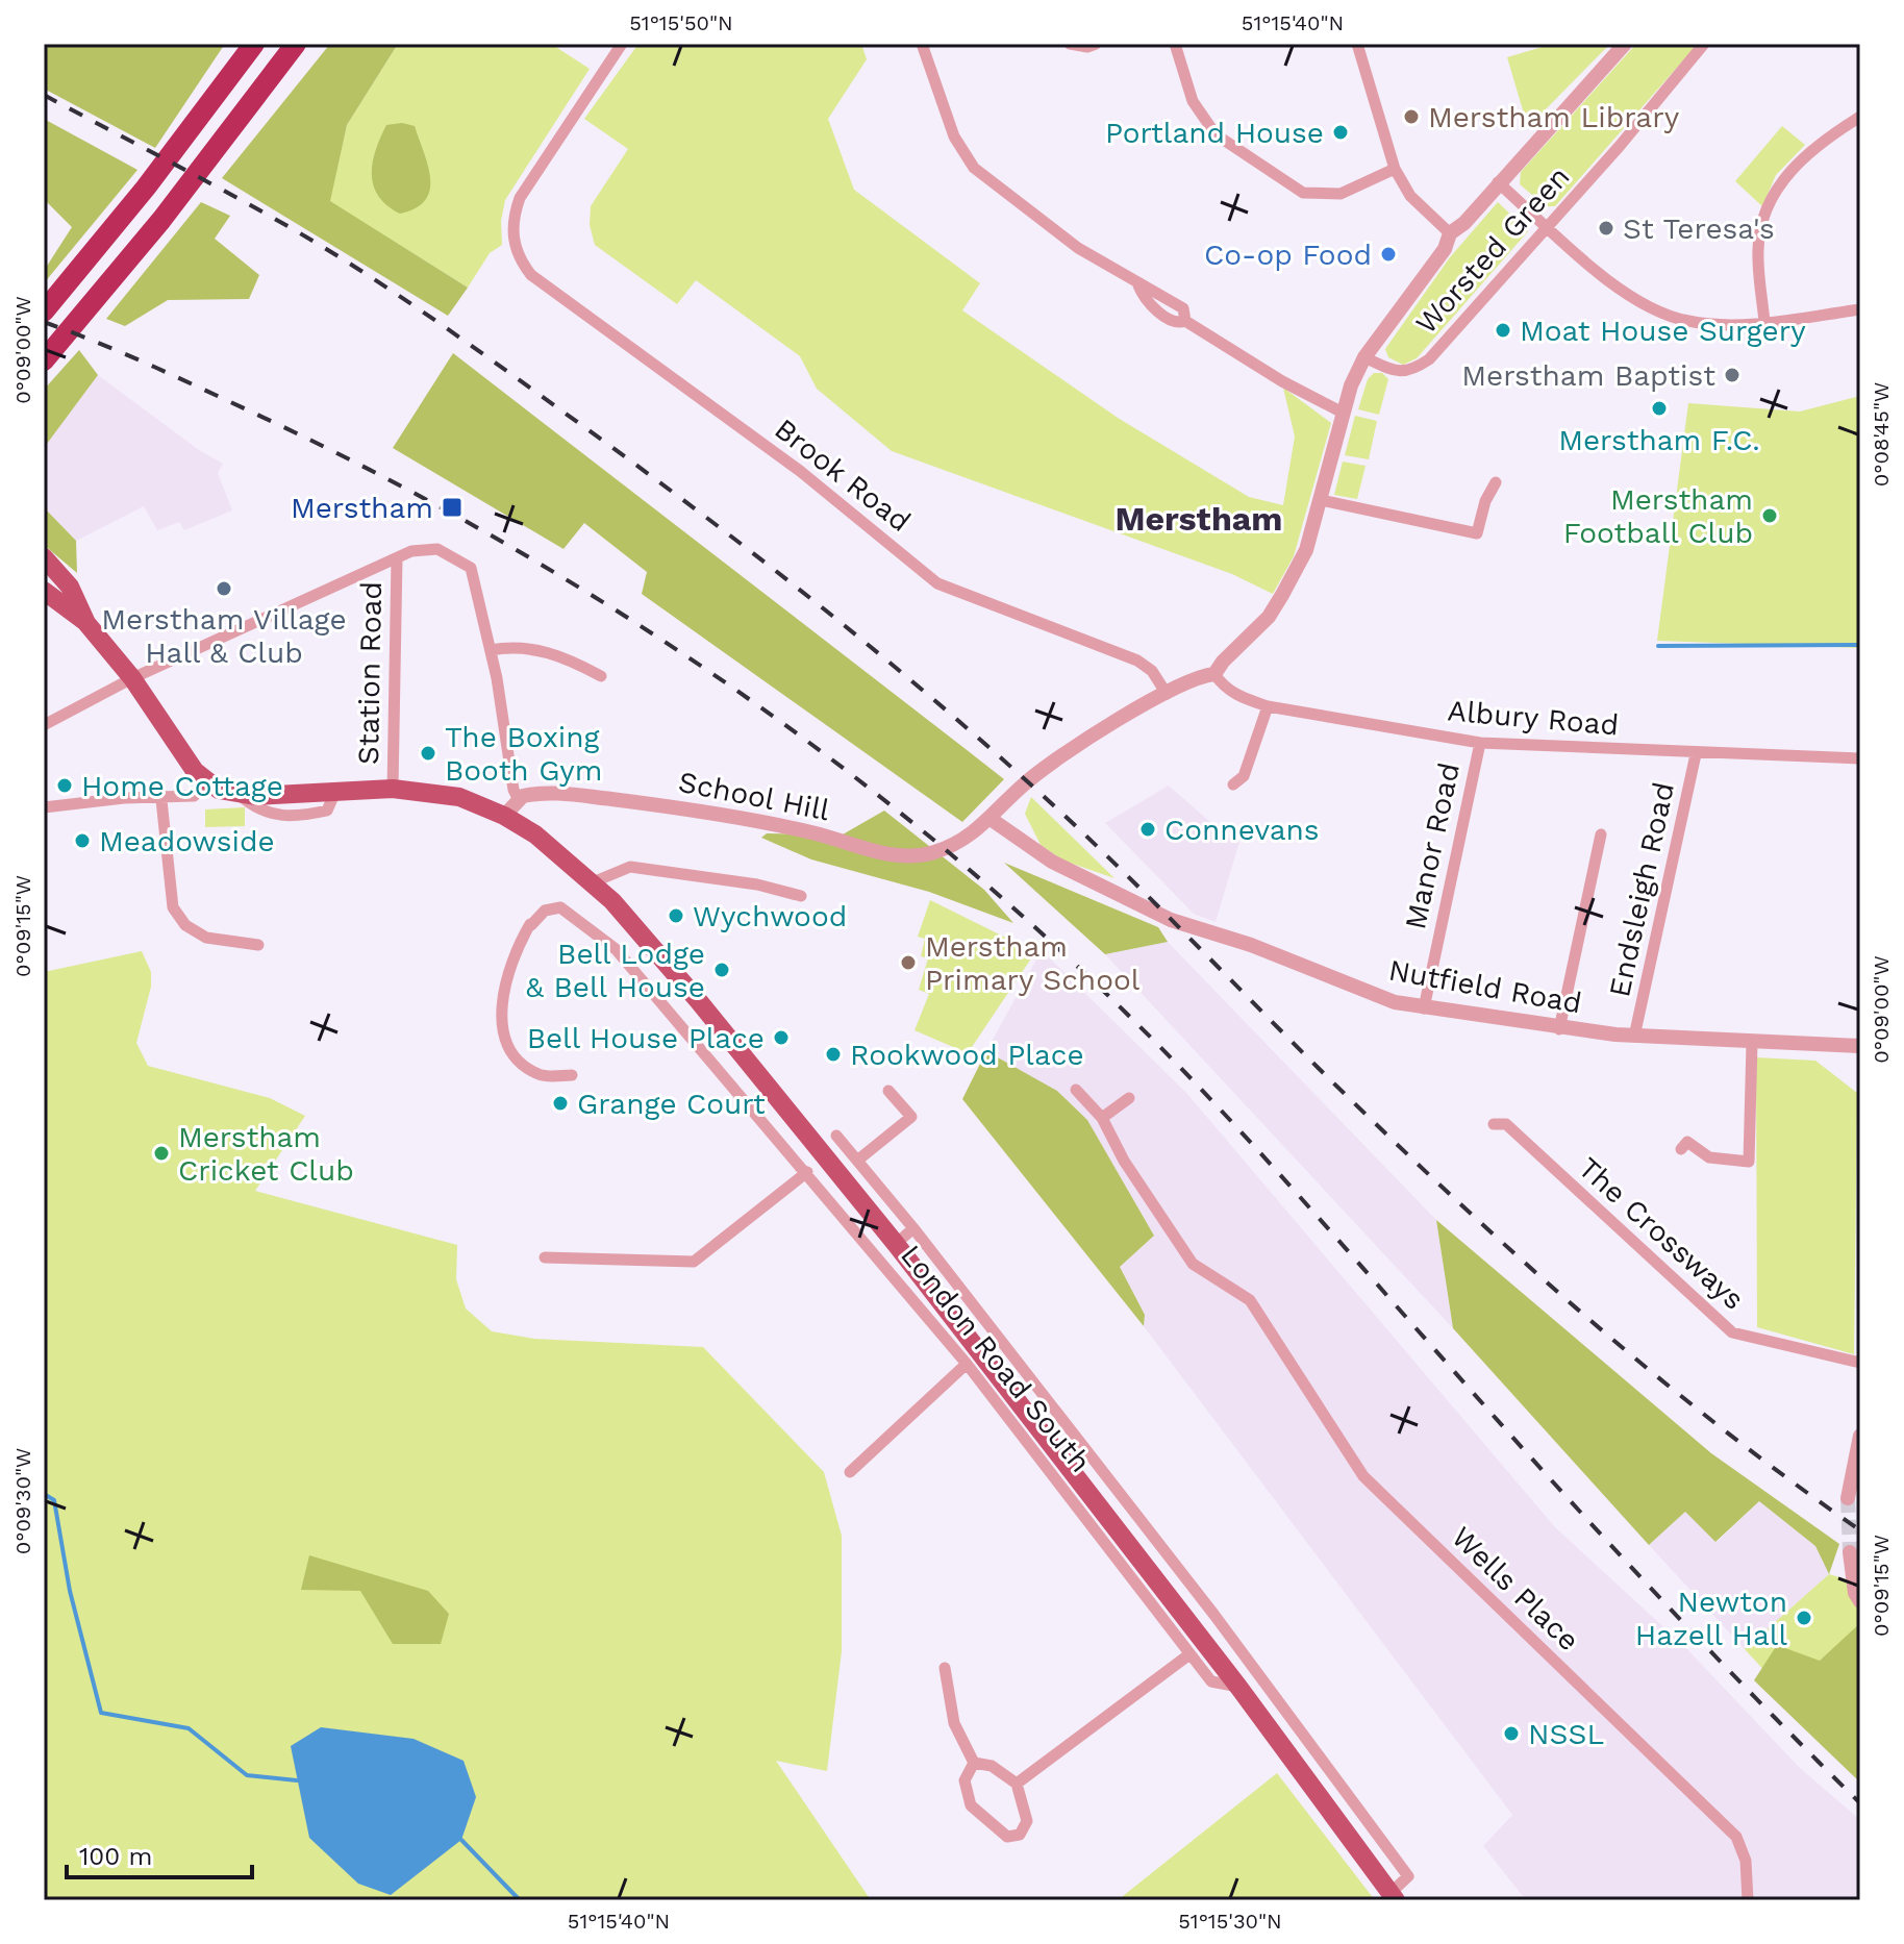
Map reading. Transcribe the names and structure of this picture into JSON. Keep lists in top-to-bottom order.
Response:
{
  "streets": {
    "main road": ["London Road South"],
    "street": [
      "Worsted Green",
      "Brook Road",
      "Station Road",
      "Albury Road",
      "School Hill",
      "Manor Road",
      "Endsleigh Road",
      "Nutfield Road",
      "The Crossways",
      "Wells Place"
    ]
  },
  "crossings": [
    ["Brook Road", "School Hill"],
    ["Station Road", "London Road South"],
    ["Albury Road", "School Hill"],
    ["Albury Road", "Manor Road"],
    ["Albury Road", "Endsleigh Road"],
    ["School Hill", "Nutfield Road"],
    ["Manor Road", "Nutfield Road"],
    ["Endsleigh Road", "Nutfield Road"]
  ],
  "districts": ["Merstham"],
  "places": {
    "other": [
      "Merstham Library",
      "Portland House",
      "St Teresa's",
      "Co-op Food",
      "Moat House Surgery",
      "Merstham Baptist",
      "Merstham F.C.",
      "Merstham Football Club",
      "Merstham Village Hall & Club",
      "The Boxing Booth Gym",
      "Home Cottage",
      "Connevans",
      "Meadowside",
      "Wychwood",
      "Merstham Primary School",
      "Bell Lodge & Bell House",
      "Bell House Place",
      "Rookwood Place",
      "Grange Court",
      "Merstham Cricket Club",
      "Newton Hazell Hall",
      "NSSL"
    ],
    "transit": ["Merstham"]
  },
  "scale_bar": "100 m",
  "coordinates": [
    "51°15'50\"N",
    "51°15'40\"N",
    "0°09'00\"W",
    "0°08'45\"W",
    "0°09'15\"W",
    "0°09'30\"W",
    "51°15'30\"N"
  ]
}
